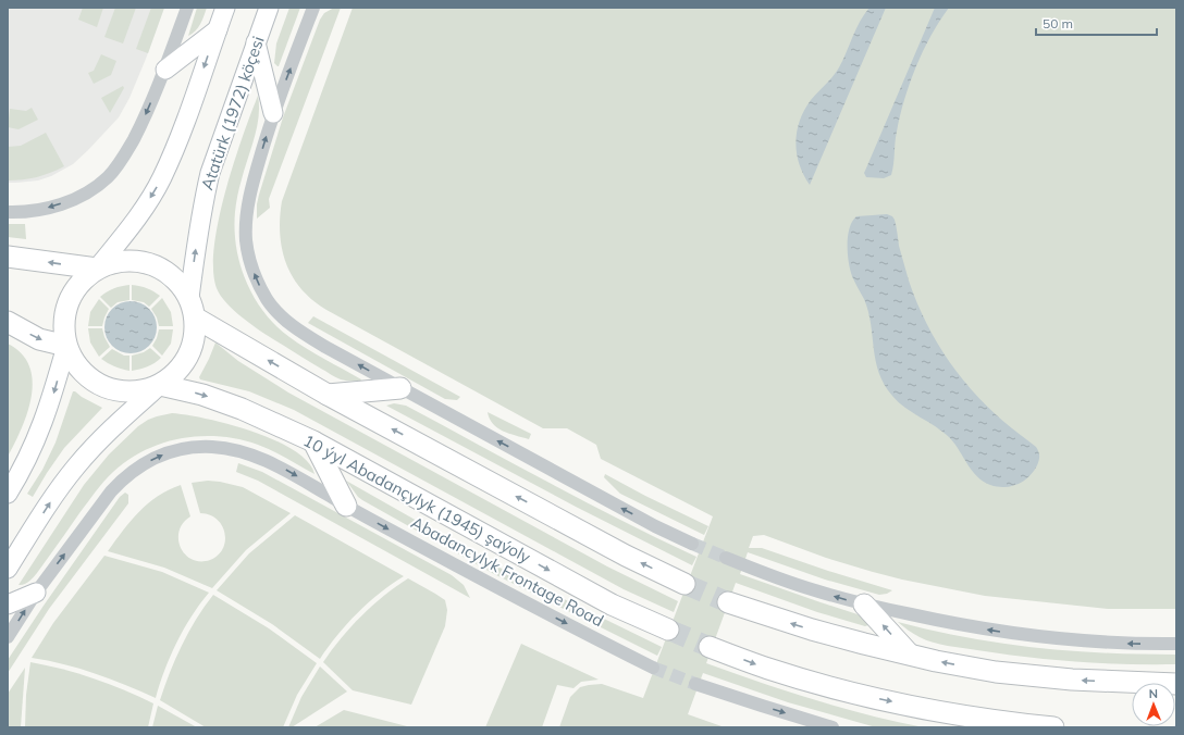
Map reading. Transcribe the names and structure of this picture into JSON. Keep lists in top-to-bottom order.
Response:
{
  "streets": {
    "main road": ["Atatürk (1972) köçesi", "10 ýyl Abadançylyk (1945) şaýoly"],
    "street": ["Abadancylyk Frontage Road"]
  },
  "crossings": [
    ["Atatürk (1972) köçesi", "10 ýyl Abadançylyk (1945) şaýoly"]
  ],
  "one_way": ["Abadancylyk Frontage Road"],
  "scale_bar": "50 m",
  "north": "top"
}
